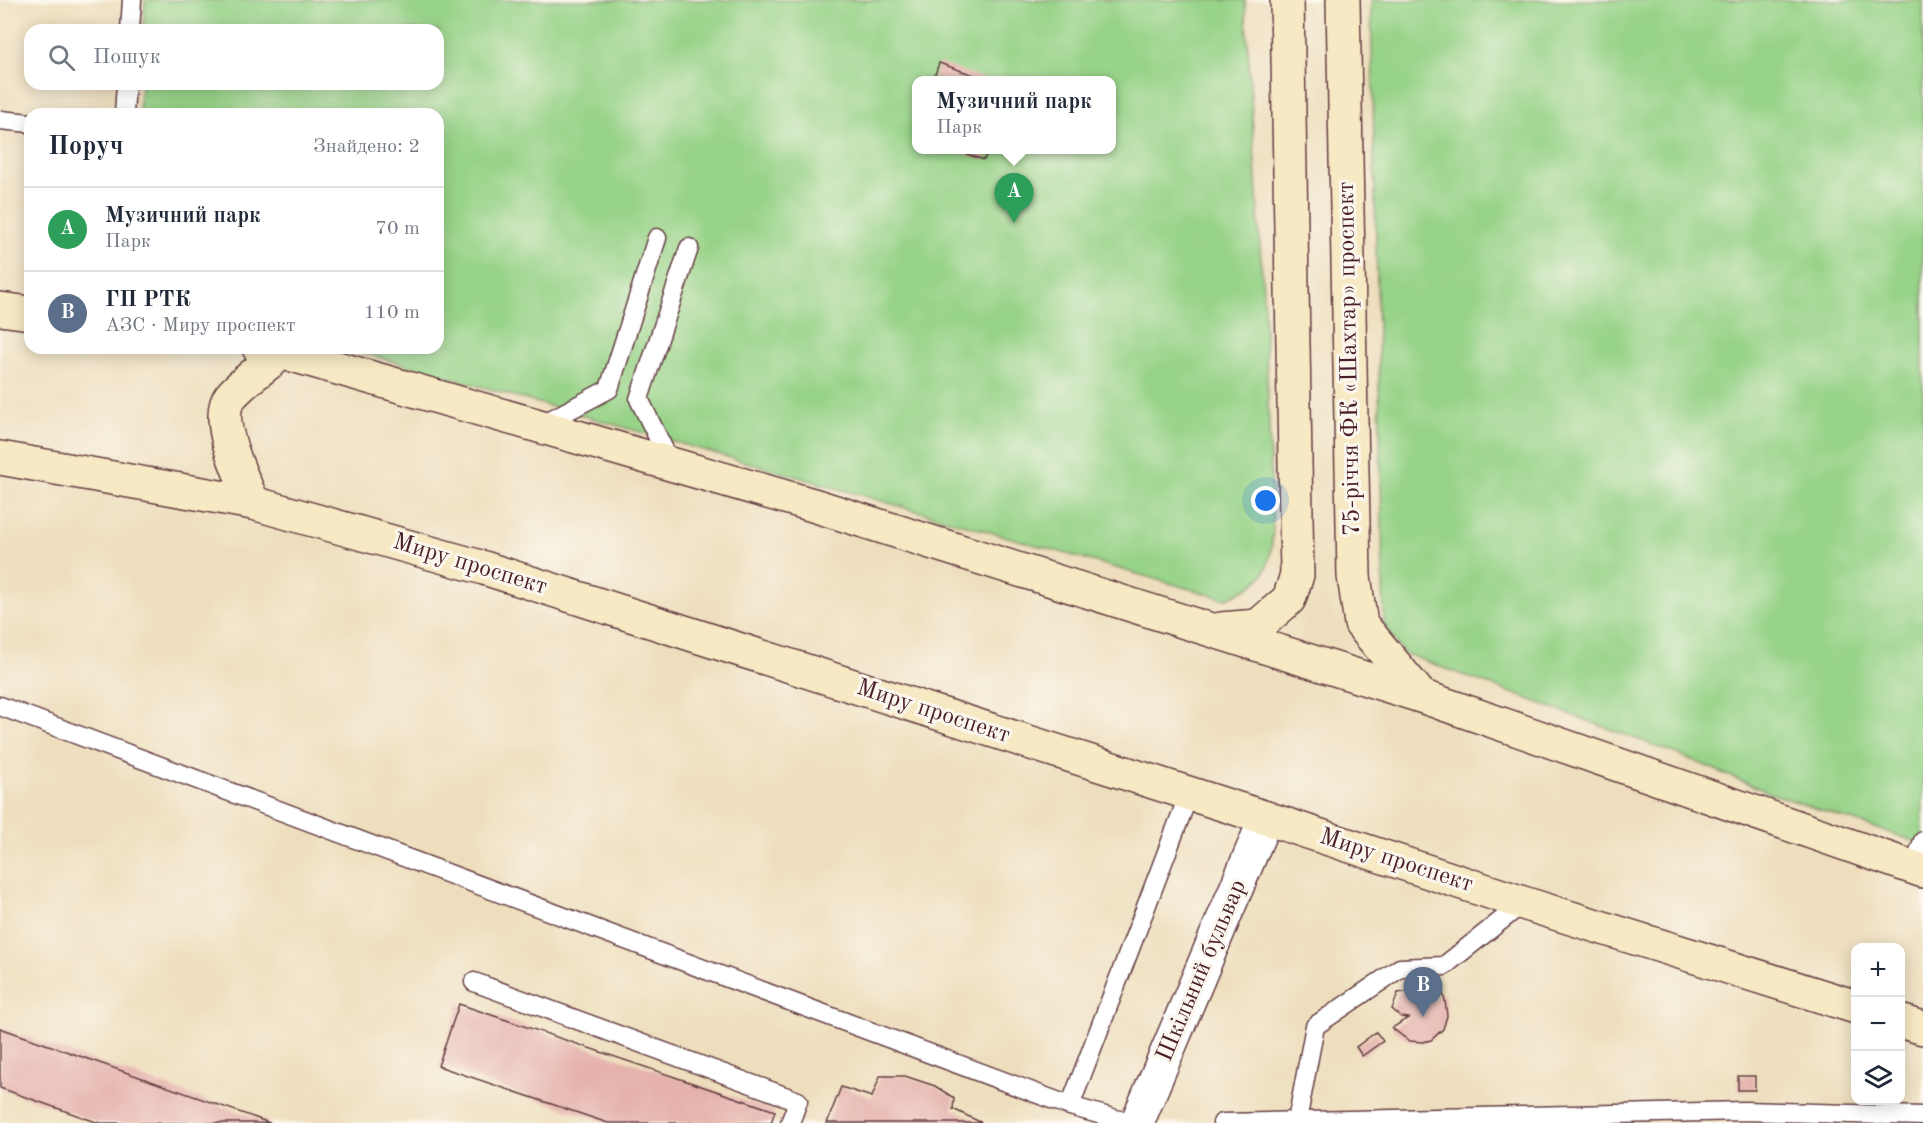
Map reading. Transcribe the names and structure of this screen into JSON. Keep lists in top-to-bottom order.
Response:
{
  "streets": {
    "main road": ["75-річчя ФК «Шахтар» проспект", "Миру проспект"],
    "street": ["Шкільний бульвар"]
  },
  "crossings": [
    ["Миру проспект", "Шкільний бульвар"]
  ],
  "page": {
    "search": "Пошук",
    "popup": ["Музичний парк", "Парк"],
    "heading": ["Поруч", "Знайдено: 2"],
    "pins": ["A", "B"],
    "list": [
      {
        "mark": "A",
        "name": "Музичний парк",
        "note": "Парк",
        "value": "70 m"
      },
      {
        "mark": "B",
        "name": "ГП РТК",
        "note": "АЗС · Миру проспект",
        "value": "110 m"
      }
    ],
    "map_buttons": ["+", "−"]
  }
}
